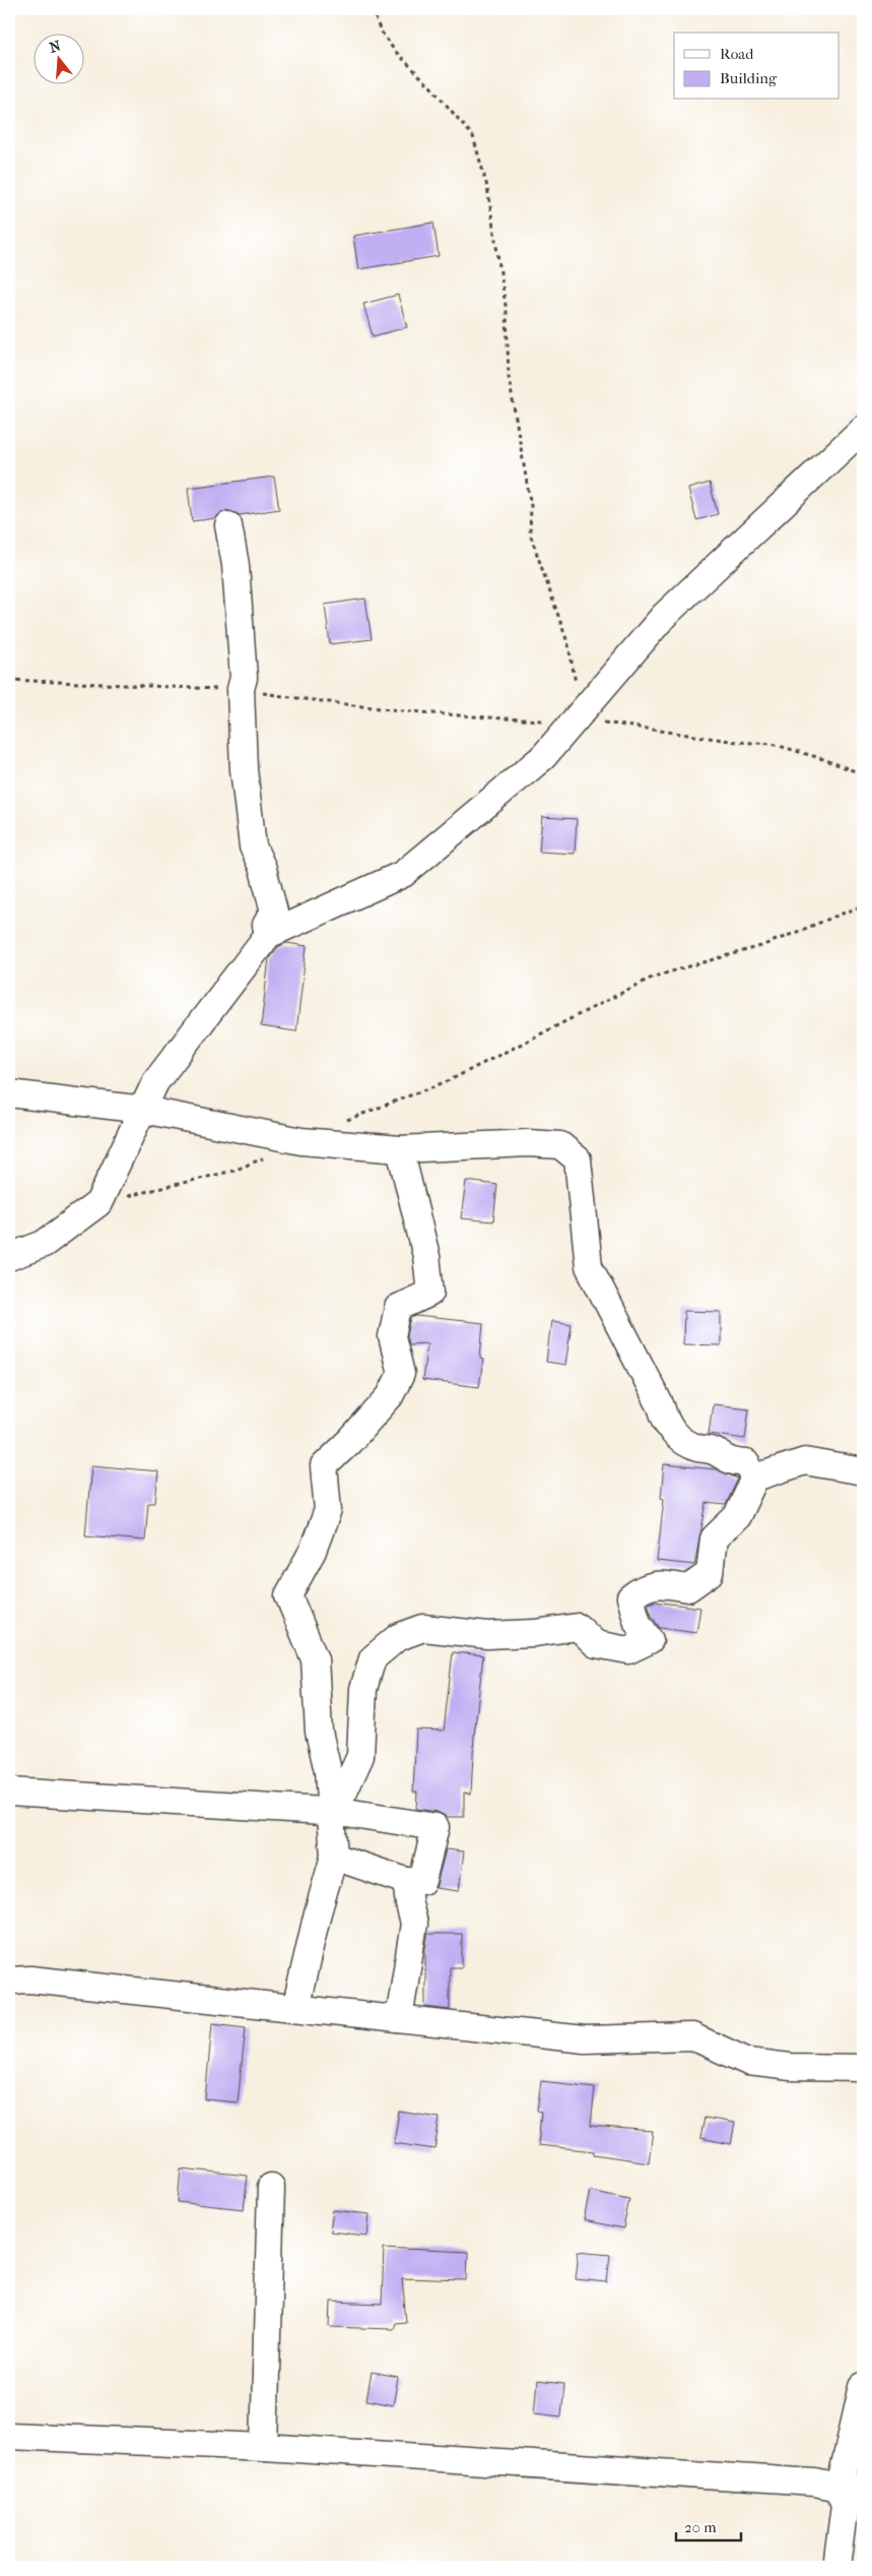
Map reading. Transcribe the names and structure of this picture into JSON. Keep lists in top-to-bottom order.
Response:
{
  "legend": ["Road", "Building"],
  "scale_bar": "20 m",
  "north": "top"
}
